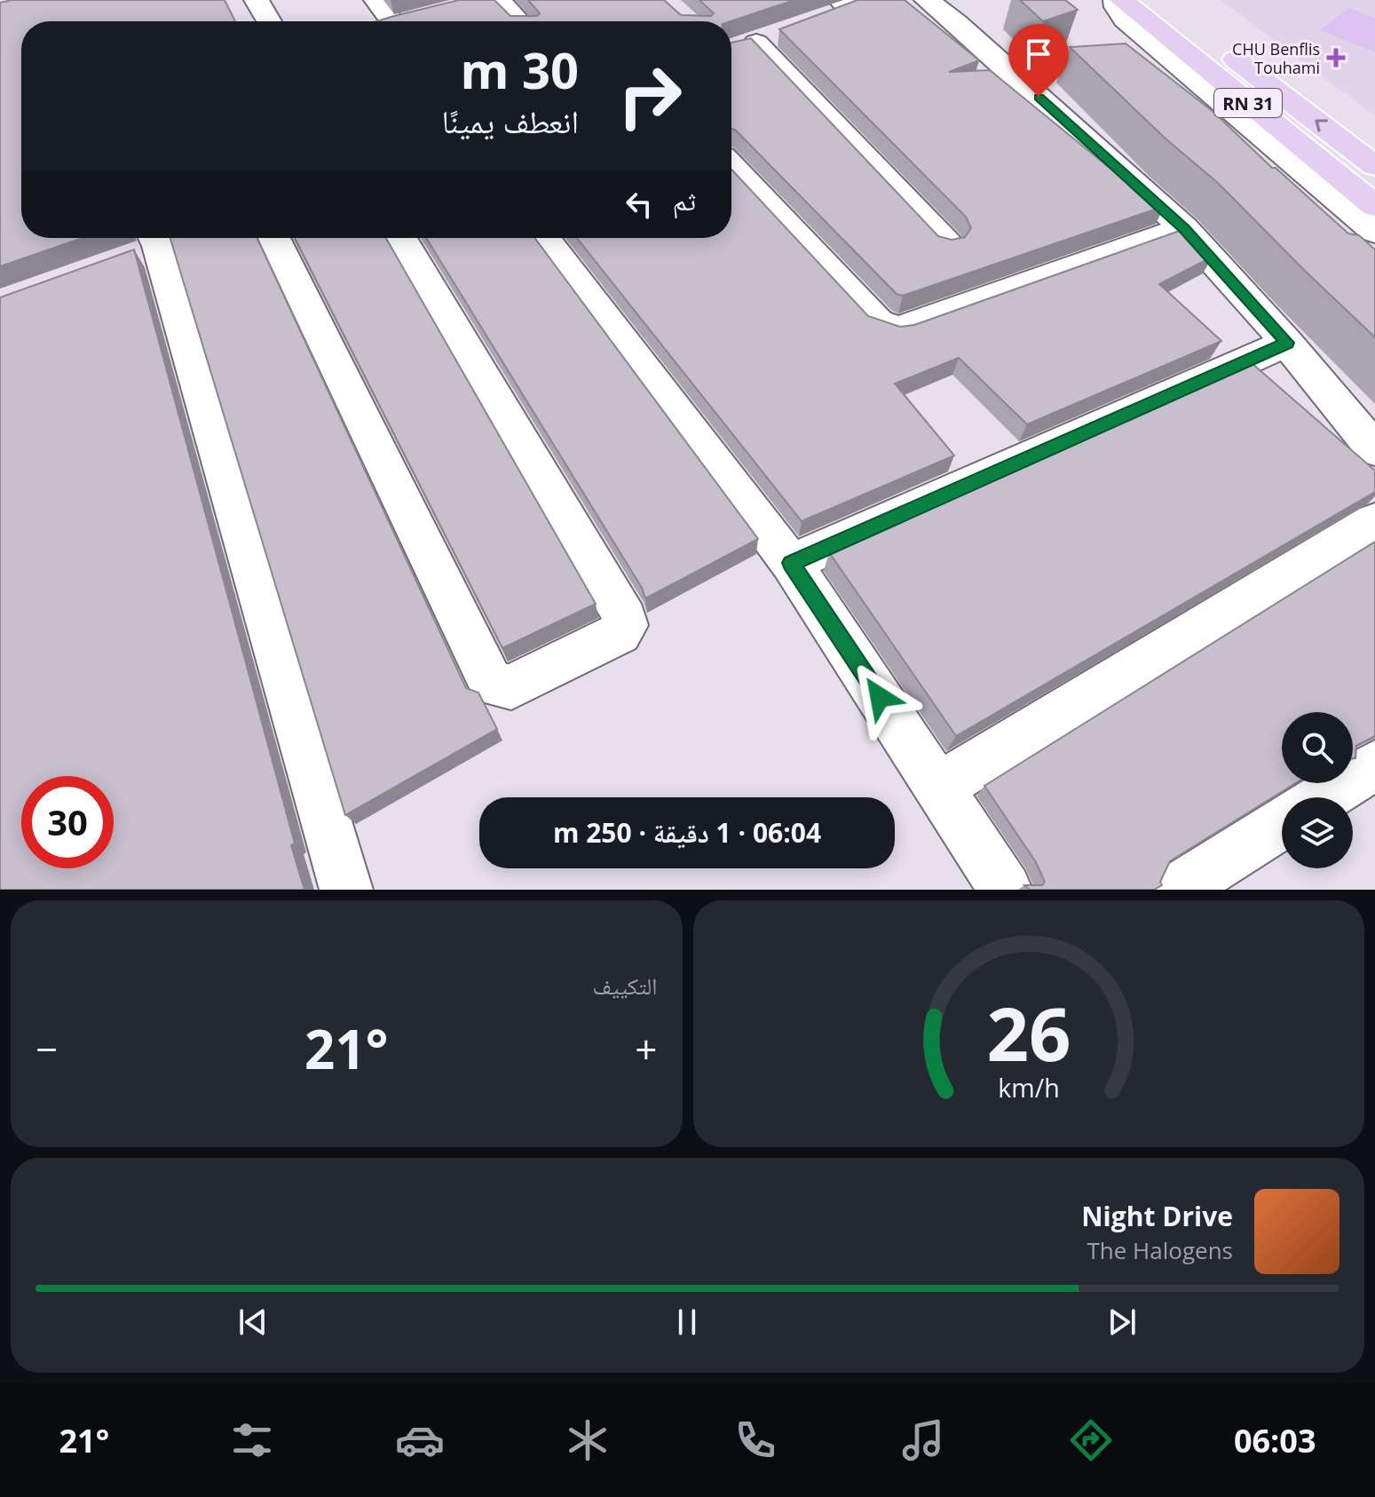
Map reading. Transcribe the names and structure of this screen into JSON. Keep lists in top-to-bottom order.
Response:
{
  "streets": {
    "main road": ["RN 31"]
  },
  "places": {
    "health": ["CHU Benflis Touhami"]
  },
  "page": {
    "turn": ["30 m", "انعطف يمينًا"],
    "then": "ثم",
    "limit": "30",
    "trip": "06:04 · 1 دقيقة · 250 m",
    "tile": "التكييف",
    "heat": ["−", "21°", "+"],
    "song": ["Night Drive", "The Halogens"],
    "tabs": ["06:03", "21°"],
    "gauge": ["26", "km/h"]
  }
}
